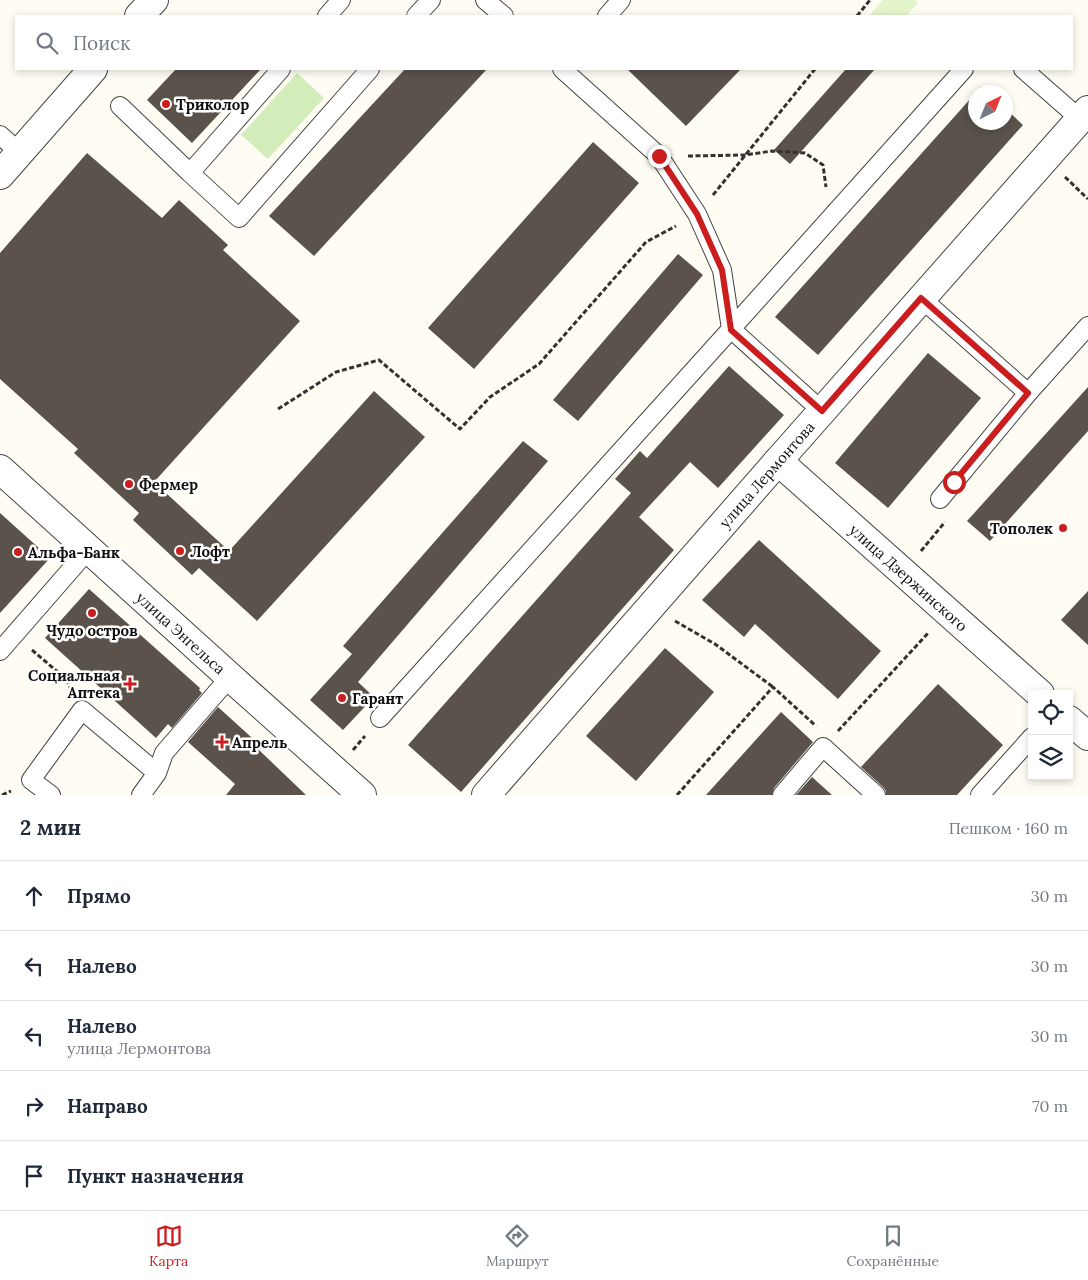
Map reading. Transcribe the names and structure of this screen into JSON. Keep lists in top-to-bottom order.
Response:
{
  "streets": {
    "street": ["улица Лермонтова", "улица Дзержинского", "улица Энгельса"]
  },
  "crossings": [
    ["улица Лермонтова", "улица Дзержинского"]
  ],
  "places": {
    "other": [
      "Триколор",
      "Фермер",
      "Тополек",
      "Лофт",
      "Альфа-Банк",
      "Чудо остров",
      "Гарант"
    ],
    "health": ["Социальная Аптека", "Апрель"]
  },
  "north": "top right",
  "page": {
    "search": "Поиск",
    "heading": ["2 мин", "Пешком · 160 m"],
    "list": [
      ["Прямо", "30 m"],
      ["Налево", "30 m"],
      ["Налево", "улица Лермонтова", "30 m"],
      ["Направо", "70 m"],
      "Пункт назначения"
    ],
    "nav": ["Карта", "Маршрут", "Сохранённые"]
  }
}
